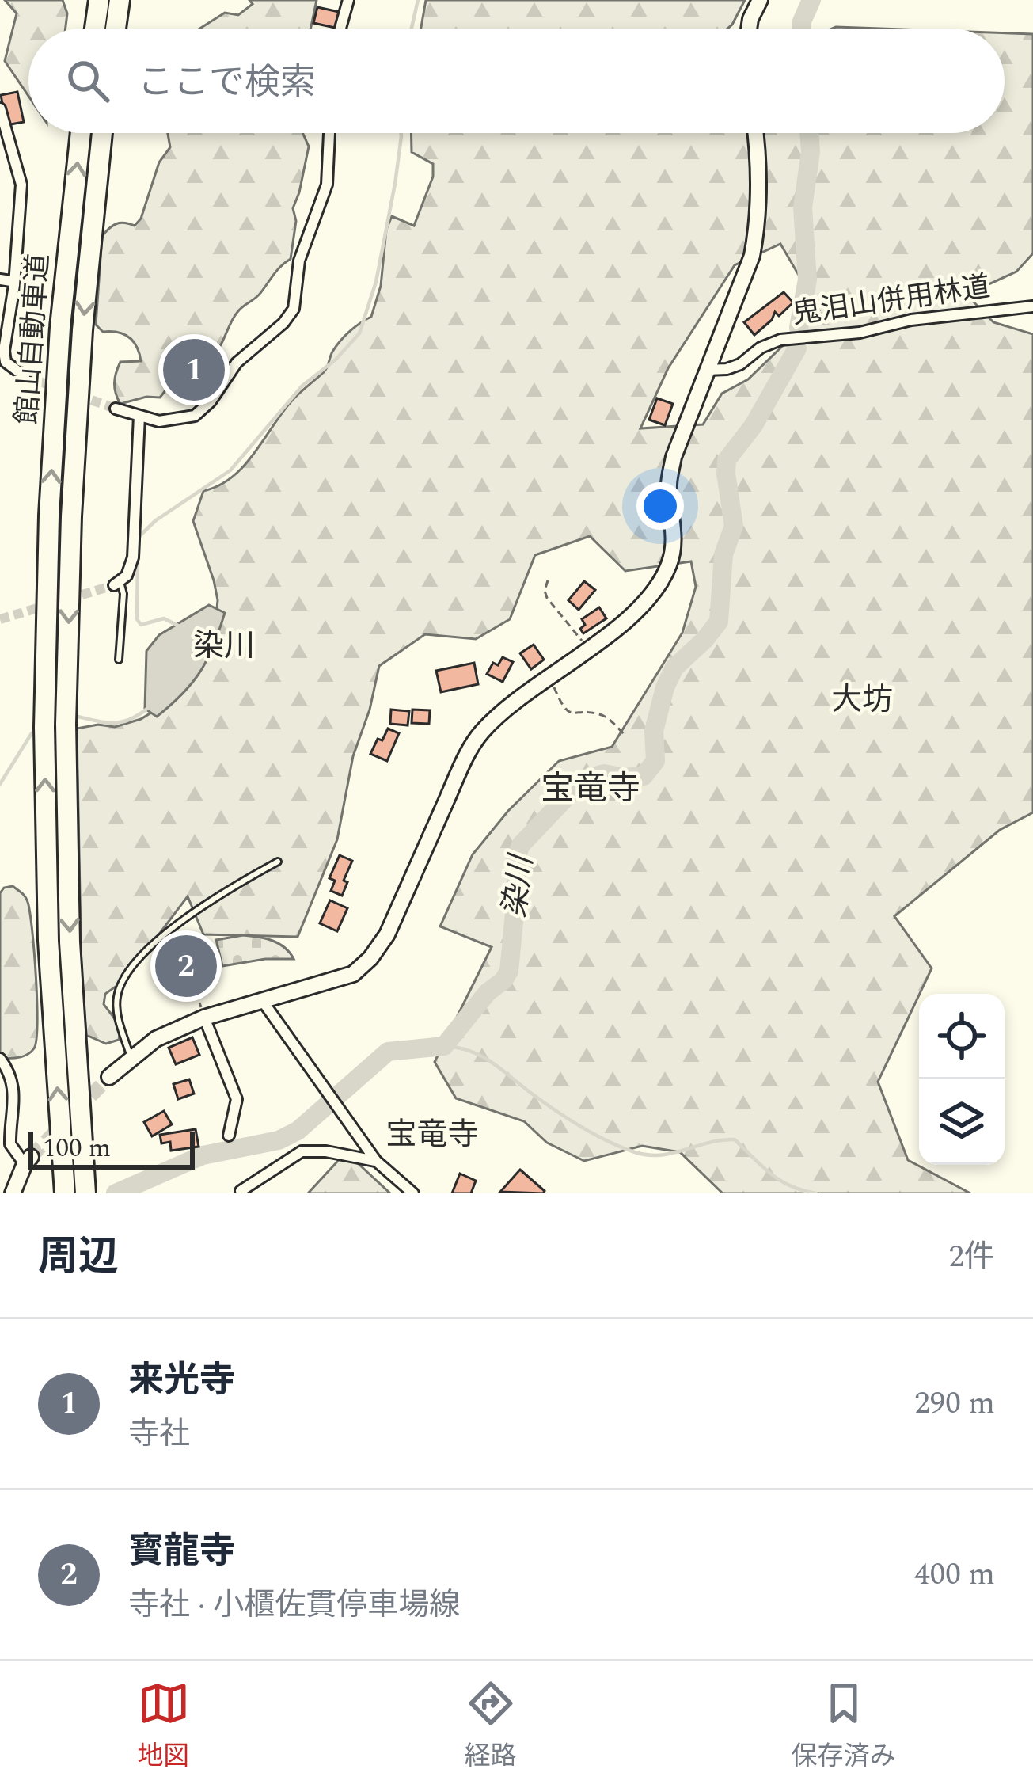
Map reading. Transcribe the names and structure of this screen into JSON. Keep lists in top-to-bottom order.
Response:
{
  "streets": {
    "highway": ["館山自動車道"],
    "street": ["鬼泪山併用林道"]
  },
  "districts": [
    "染川",
    "大坊",
    "宝竜寺",
    "宝竜寺"
  ],
  "water": ["染川"],
  "scale_bar": "100 m",
  "page": {
    "search": "ここで検索",
    "pins": ["1", "2"],
    "scale": "100 m",
    "heading": ["周辺", "2件"],
    "list": [
      {
        "mark": "1",
        "name": "来光寺",
        "note": "寺社",
        "value": "290 m"
      },
      {
        "mark": "2",
        "name": "寳龍寺",
        "note": "寺社 · 小櫃佐貫停車場線",
        "value": "400 m"
      }
    ],
    "nav": ["地図", "経路", "保存済み"]
  }
}
